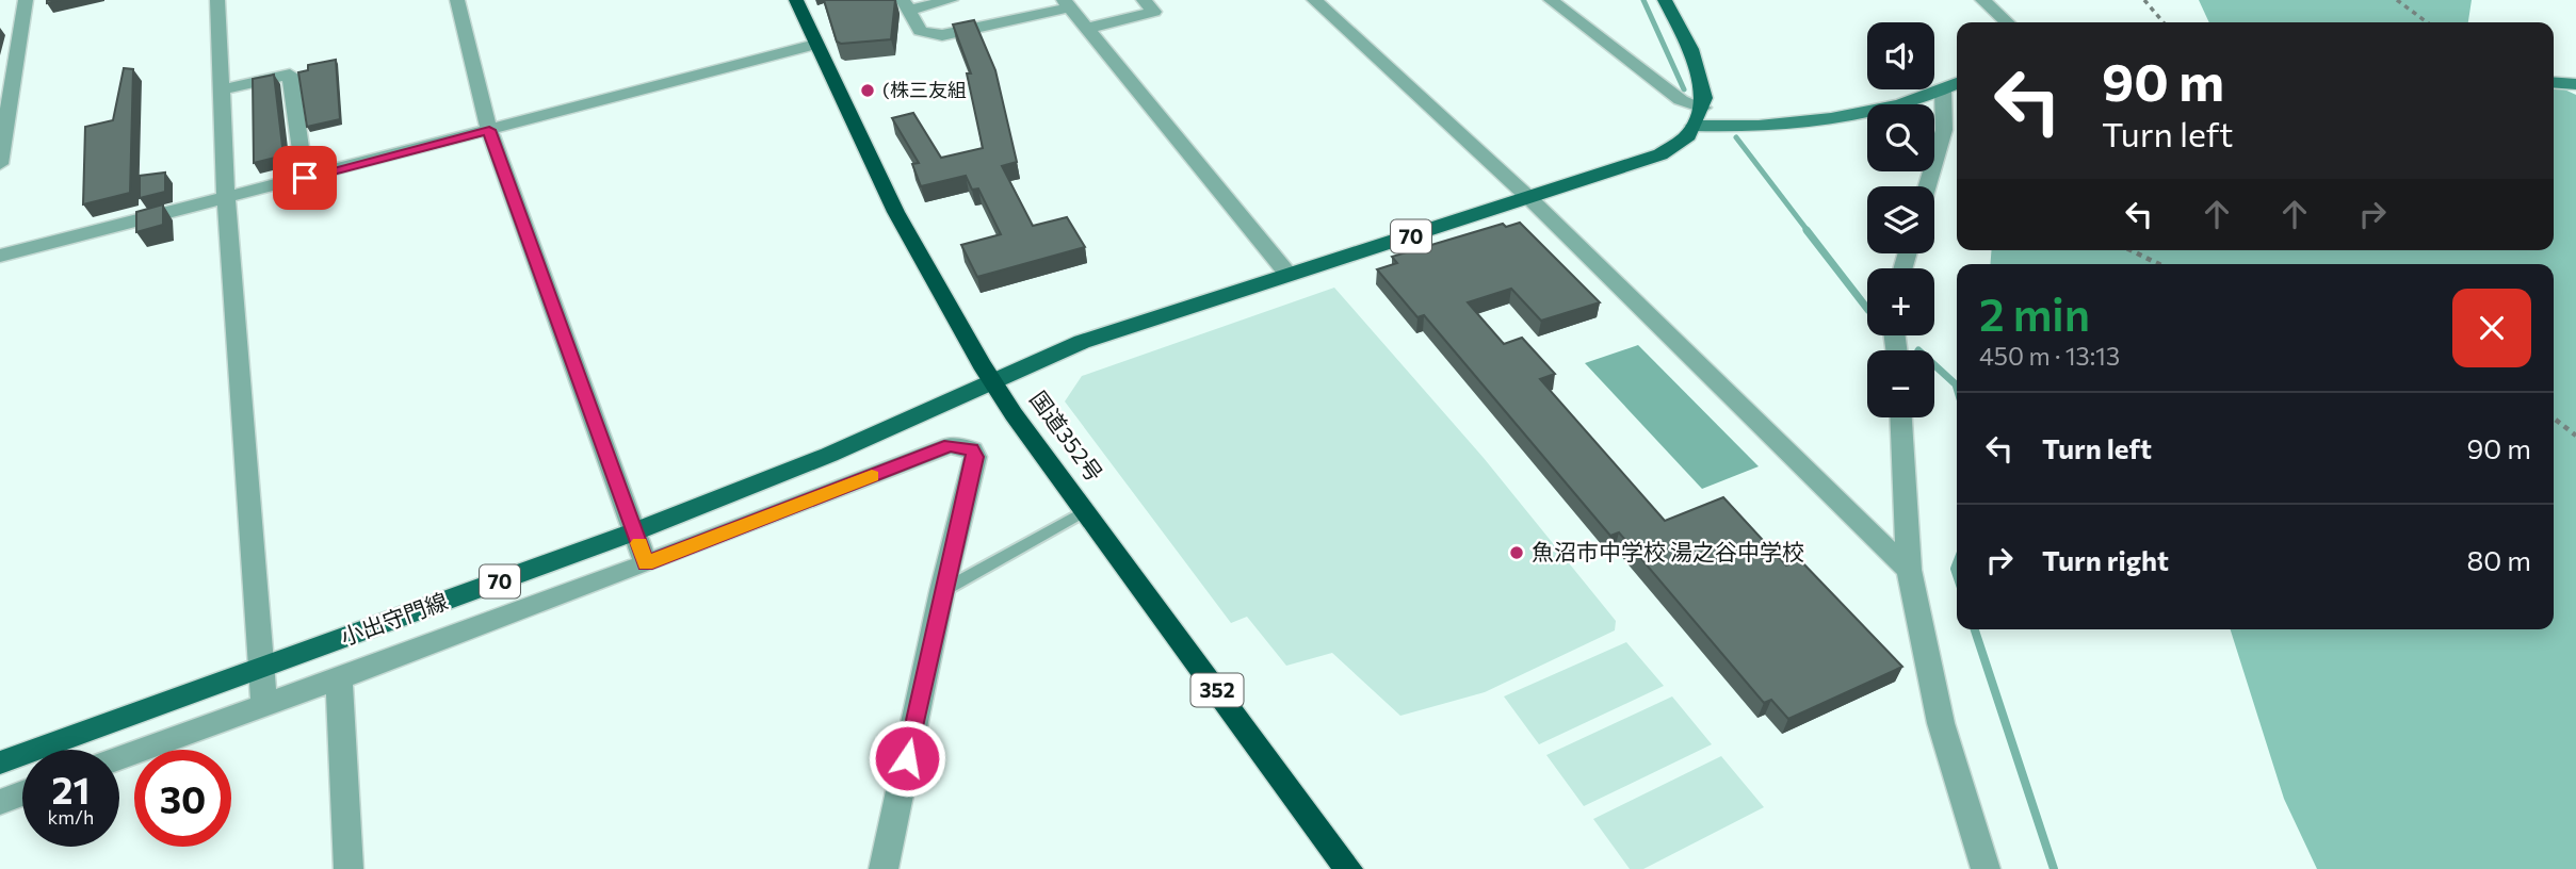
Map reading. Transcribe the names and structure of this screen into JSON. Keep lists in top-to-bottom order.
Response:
{
  "streets": {
    "highway": ["国道352号", "352"],
    "main road": ["70", "小出守門線"]
  },
  "crossings": [
    ["70", "国道352号"],
    ["70", "小出守門線"],
    ["国道352号", "小出守門線"]
  ],
  "places": ["(株三友組", "魚沼市中学校 湯之谷中学校"],
  "page": {
    "map_buttons": ["+", "−"],
    "turn": ["90 m", "Turn left"],
    "heading": ["2 min", "450 m · 13:13"],
    "list": [
      {
        "name": "Turn left",
        "value": "90 m"
      },
      {
        "name": "Turn right",
        "value": "80 m"
      }
    ],
    "speed": "21 km/h",
    "limit": "30"
  }
}
